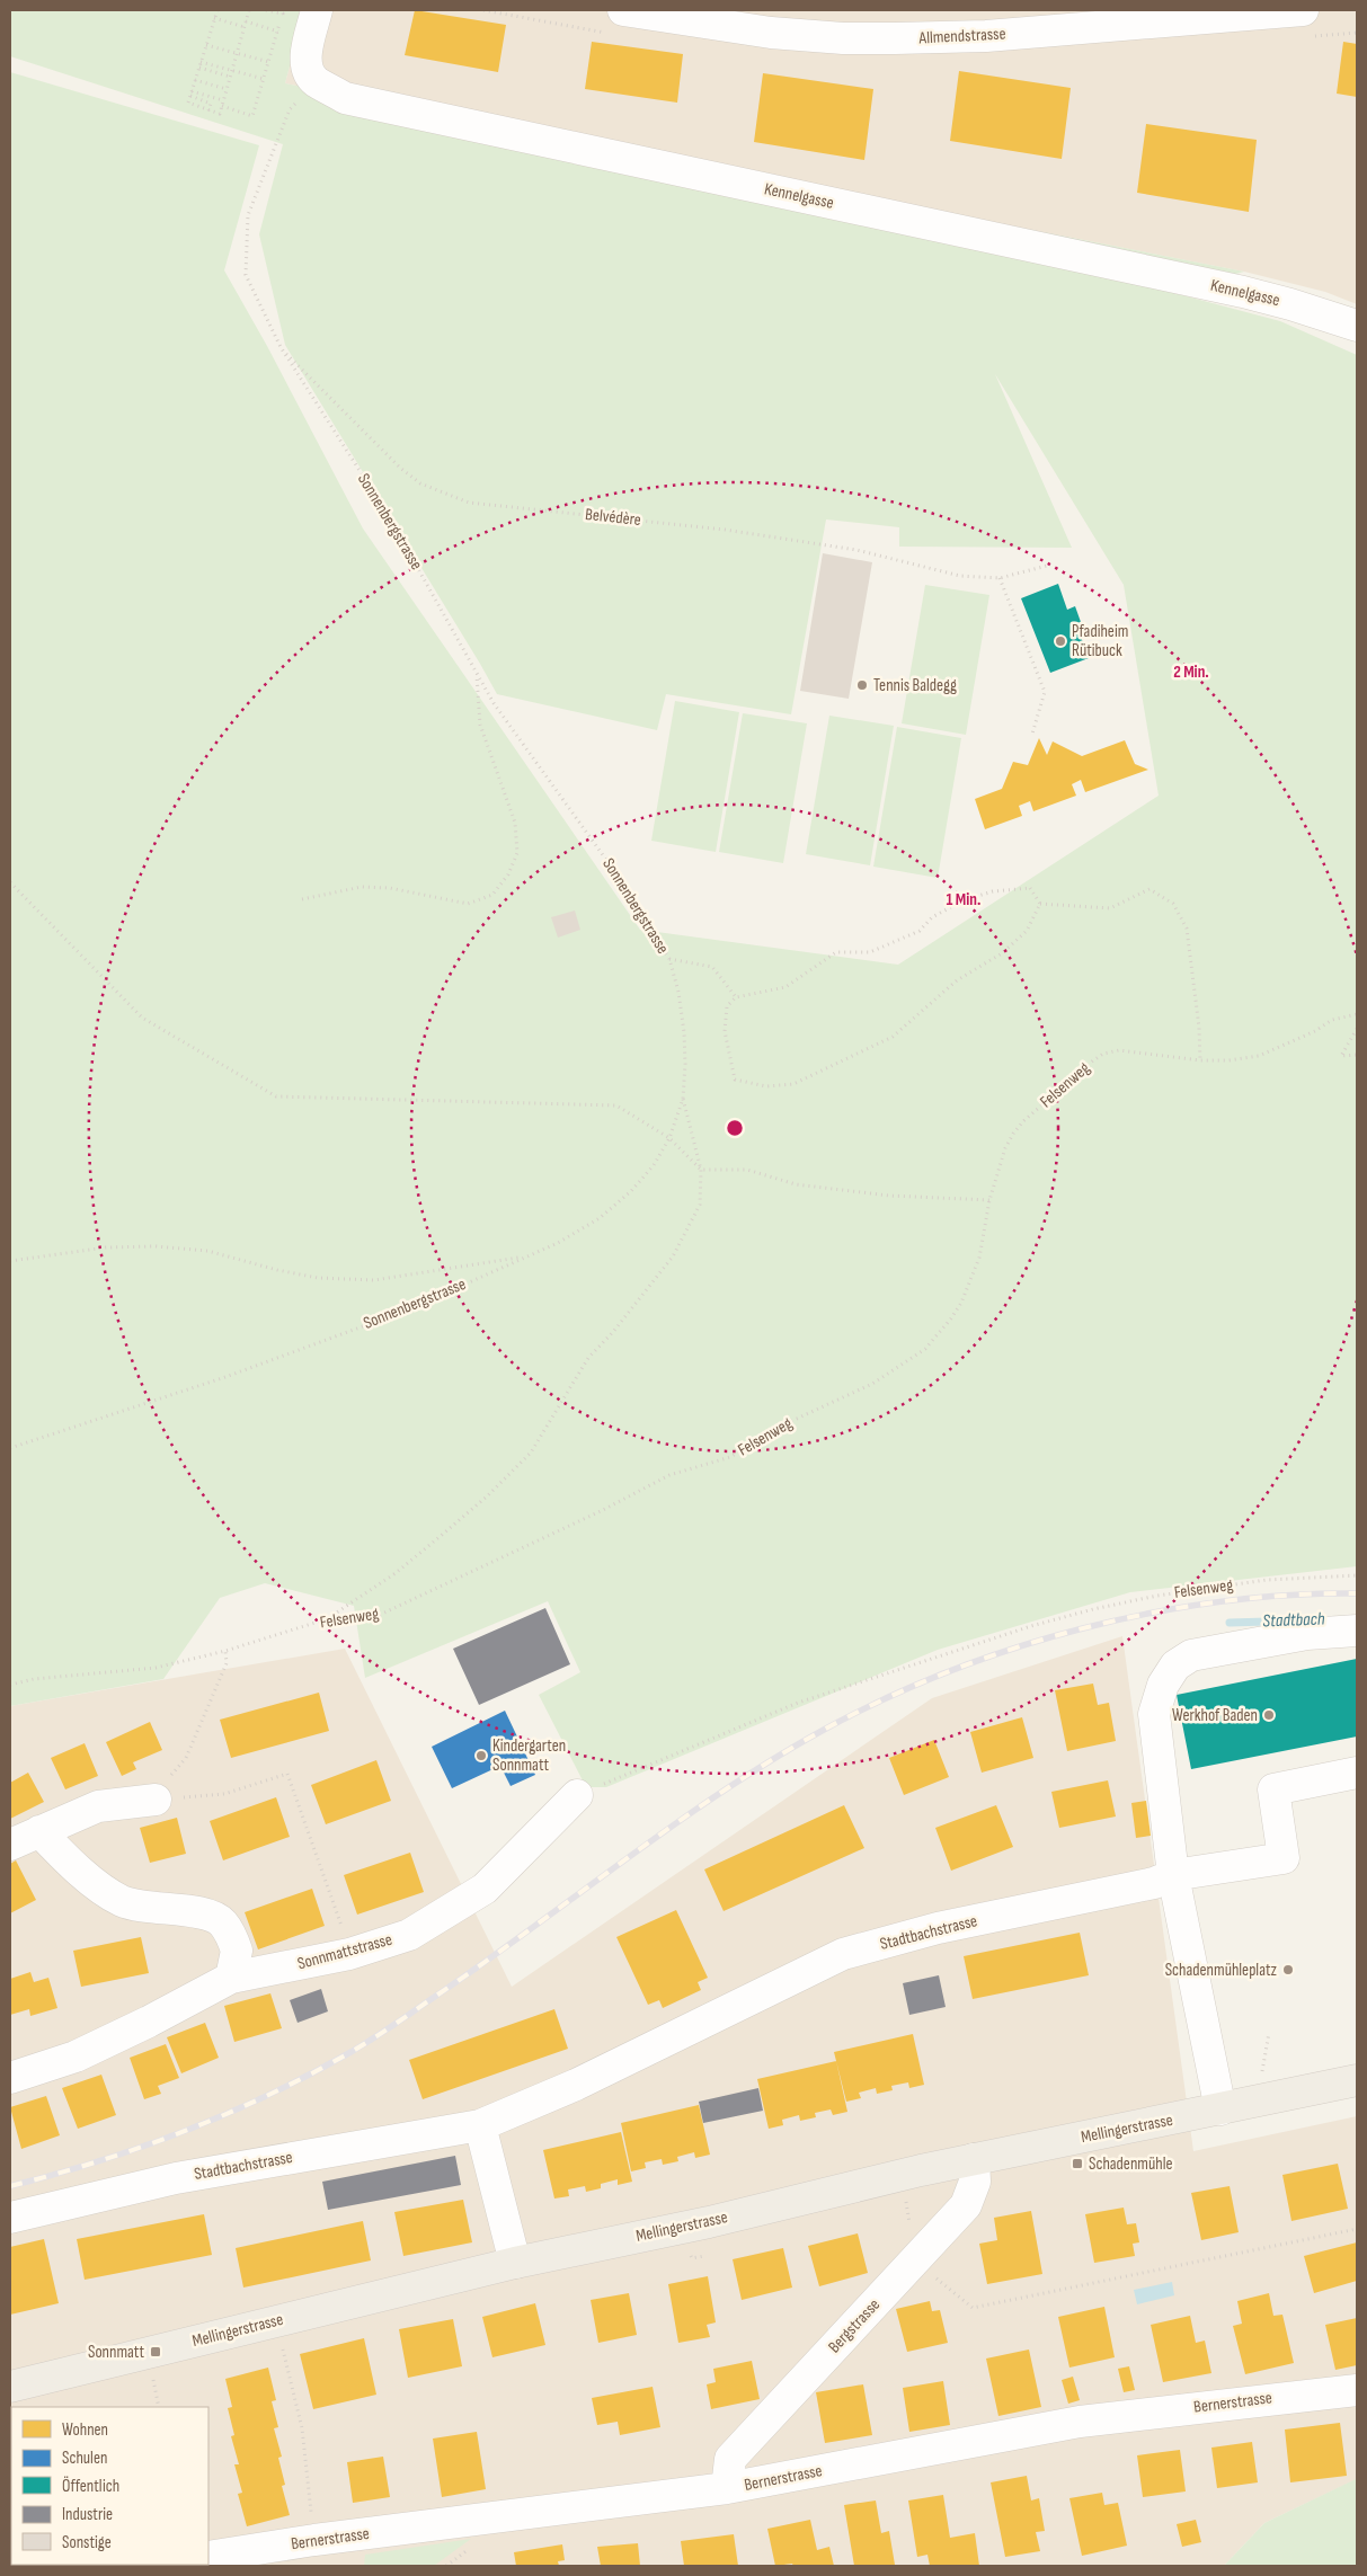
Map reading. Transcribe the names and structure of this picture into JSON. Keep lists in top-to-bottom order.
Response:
{
  "streets": {
    "main road": ["Mellingerstrasse"],
    "street": [
      "Allmendstrasse",
      "Kennelgasse",
      "Stadtbachstrasse",
      "Sonnmattstrasse",
      "Bergstrasse",
      "Bernerstrasse"
    ],
    "path": ["Belvédère", "Sonnenbergstrasse", "Felsenweg"]
  },
  "crossings": [
    ["Kennelgasse", "Sonnenbergstrasse"],
    ["Belvédère", "Sonnenbergstrasse"],
    ["Felsenweg", "Sonnmattstrasse"],
    ["Mellingerstrasse", "Bergstrasse"],
    ["Bergstrasse", "Bernerstrasse"]
  ],
  "water": ["Stadtbach"],
  "places": {
    "other": [
      "Pfadiheim Rütibuck",
      "Tennis Baldegg",
      "Werkhof Baden",
      "Kindergarten Sonnmatt",
      "Schadenmühleplatz"
    ],
    "transit": ["Schadenmühle", "Sonnmatt"]
  },
  "legend": [
    "Wohnen",
    "Schulen",
    "Öffentlich",
    "Industrie",
    "Sonstige"
  ],
  "rings": ["2 Min.", "1 Min."]
}
